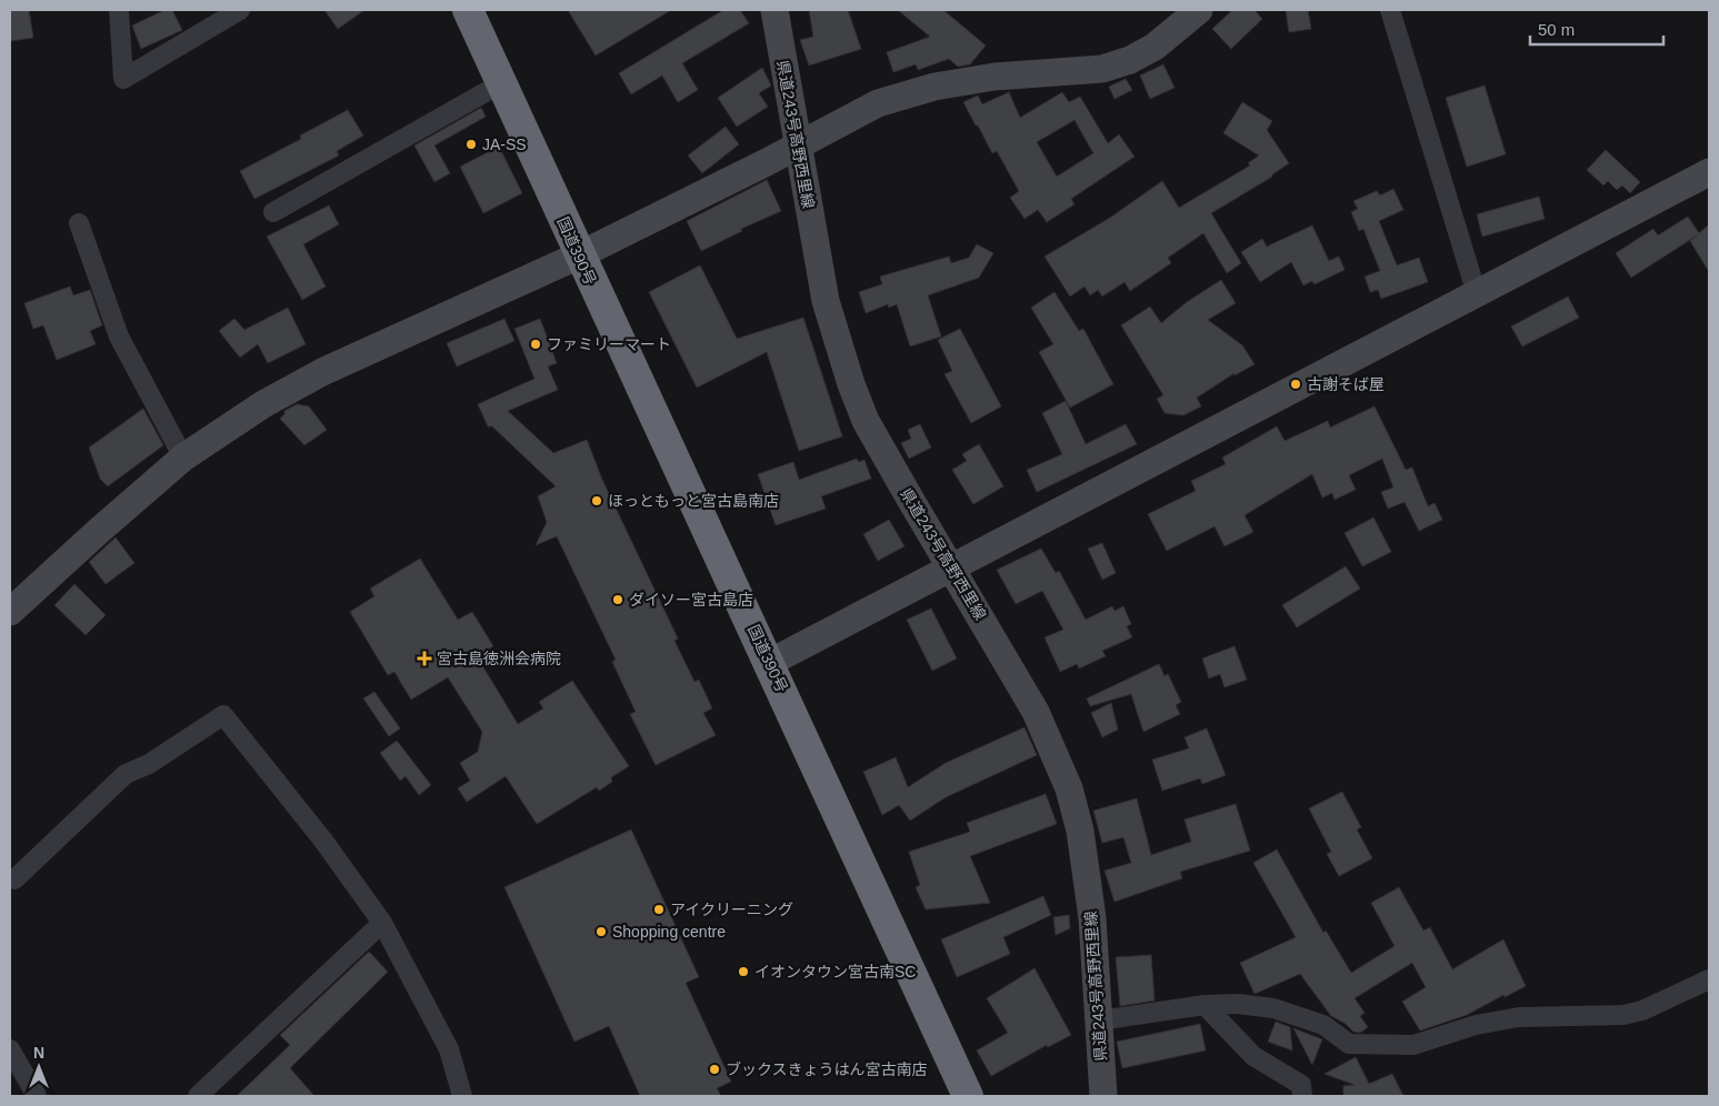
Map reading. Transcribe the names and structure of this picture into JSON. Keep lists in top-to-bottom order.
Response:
{
  "streets": {
    "highway": ["国道390号"],
    "street": ["県道243号高野西里線"]
  },
  "places": {
    "other": [
      "JA-SS",
      "ファミリーマート",
      "古謝そば屋",
      "ほっともっと宮古島南店",
      "ダイソー宮古島店",
      "アイクリーニング",
      "Shopping centre",
      "イオンタウン宮古南SC",
      "ブックスきょうはん宮古南店"
    ],
    "health": ["宮古島徳洲会病院"]
  },
  "scale_bar": "50 m",
  "north": "top"
}
